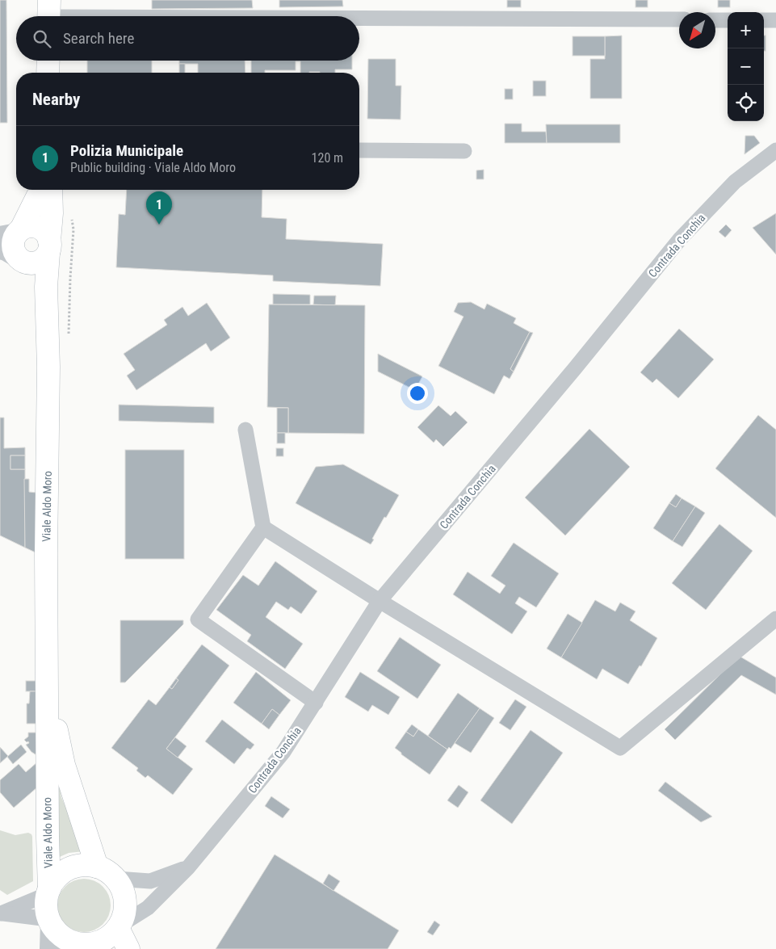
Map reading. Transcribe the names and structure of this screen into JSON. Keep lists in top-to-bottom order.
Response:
{
  "streets": {
    "main road": ["Viale Aldo Moro"],
    "street": ["Contrada Conchia"]
  },
  "crossings": [
    ["Contrada Conchia", "Viale Aldo Moro"]
  ],
  "north": "bottom left",
  "page": {
    "map_buttons": ["+", "−"],
    "search": "Search here",
    "heading": "Nearby",
    "list": [
      {
        "mark": "1",
        "name": "Polizia Municipale",
        "note": "Public building · Viale Aldo Moro",
        "value": "120 m"
      }
    ],
    "pins": "1"
  }
}
